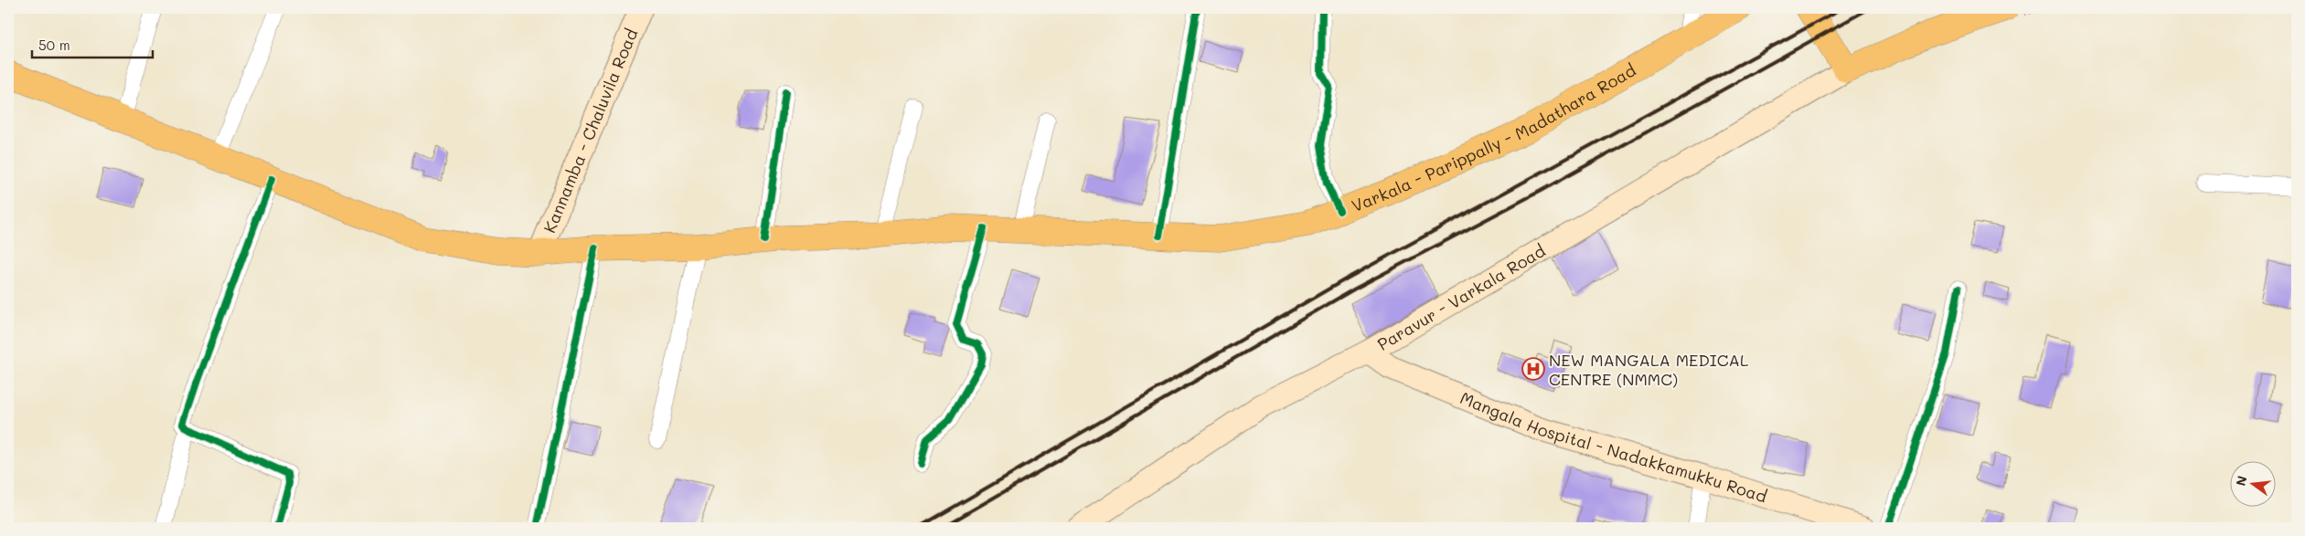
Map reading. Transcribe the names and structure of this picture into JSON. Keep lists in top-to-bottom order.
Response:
{
  "streets": {
    "main road": [
      "Kannamba - Chaluvila Road",
      "Varkala - Parippally - Madathara Road",
      "Paravur - Varkala Road",
      "Mangala Hospital - Nadakkamukku Road"
    ]
  },
  "crossings": [
    ["Kannamba - Chaluvila Road", "Varkala - Parippally - Madathara Road"],
    ["Paravur - Varkala Road", "Mangala Hospital - Nadakkamukku Road"]
  ],
  "places": {
    "hospital": ["NEW MANGALA MEDICAL CENTRE (NMMC)"]
  },
  "scale_bar": "50 m",
  "north": "left"
}
